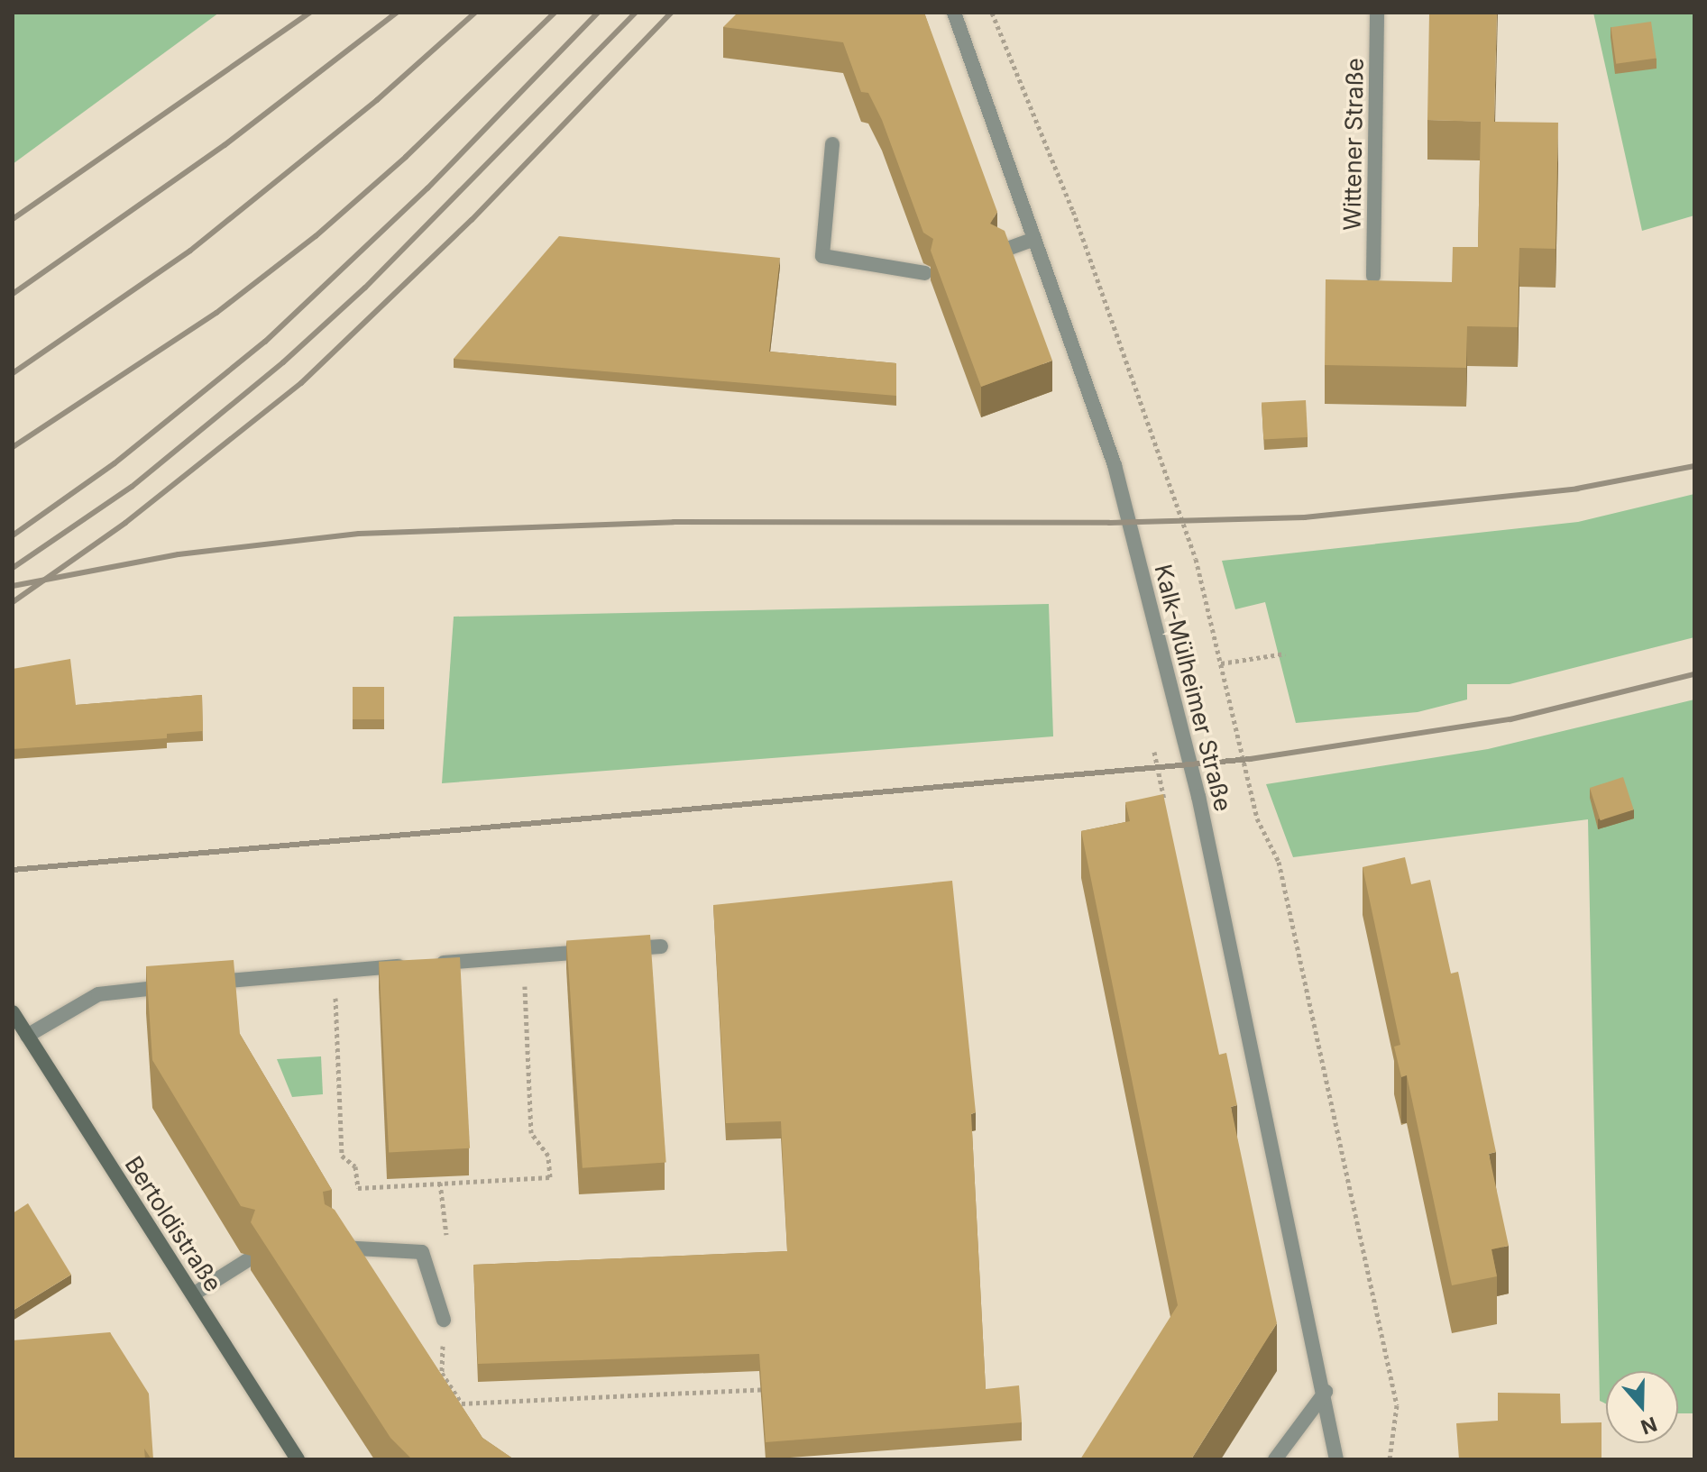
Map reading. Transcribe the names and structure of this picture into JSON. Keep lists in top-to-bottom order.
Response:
{
  "streets": {
    "street": ["Wittener Straße", "Kalk-Mülheimer Straße", "Bertoldistraße"]
  },
  "north": "bottom"
}
